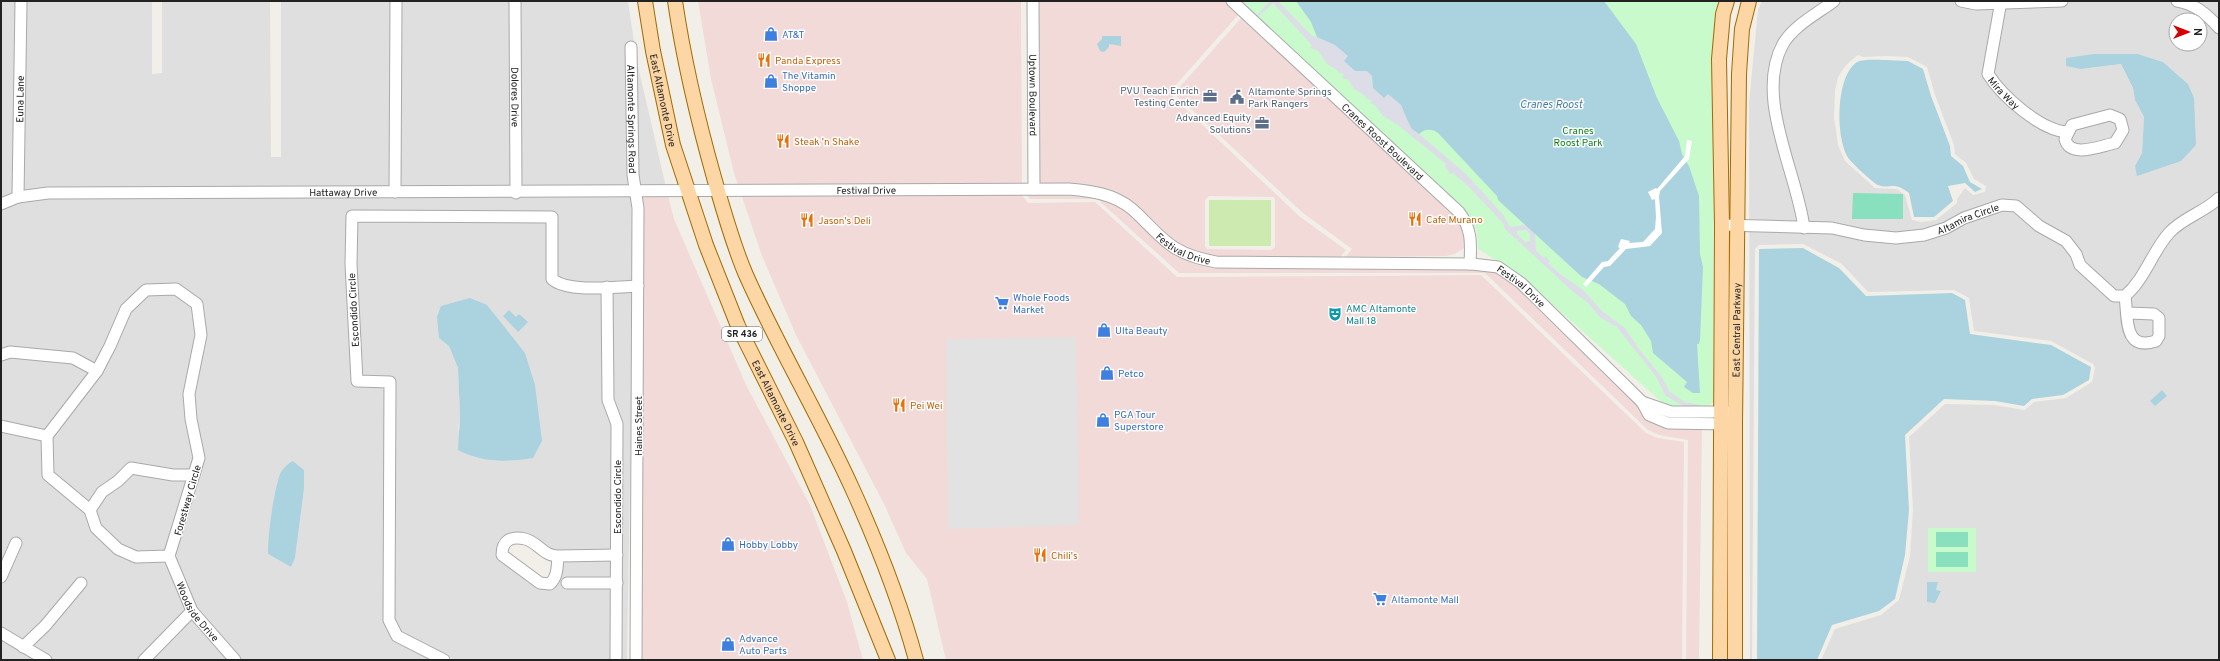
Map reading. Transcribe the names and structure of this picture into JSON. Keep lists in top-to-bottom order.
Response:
{
  "streets": {
    "main road": ["East Altamonte Drive", "East Central Parkway", "SR 436"],
    "street": [
      "Mira Way",
      "Uptown Boulevard",
      "Dolores Drive",
      "Euna Lane",
      "Altamonte Springs Road",
      "Cranes Roost Boulevard",
      "Festival Drive",
      "Hattaway Drive",
      "Altamira Circle",
      "Escondido Circle",
      "Haines Street",
      "Forestway Circle",
      "Woodside Drive"
    ]
  },
  "crossings": [
    ["Uptown Boulevard", "Festival Drive"],
    ["Dolores Drive", "Hattaway Drive"],
    ["Euna Lane", "Hattaway Drive"],
    ["East Altamonte Drive", "Festival Drive"],
    ["East Altamonte Drive", "Hattaway Drive"],
    ["Altamonte Springs Road", "Hattaway Drive"],
    ["Altamonte Springs Road", "Haines Street"],
    ["Cranes Roost Boulevard", "Festival Drive"],
    ["Festival Drive", "Hattaway Drive"],
    ["Festival Drive", "East Central Parkway"],
    ["Festival Drive", "SR 436"],
    ["Hattaway Drive", "Haines Street"],
    ["Altamira Circle", "East Central Parkway"],
    ["Escondido Circle", "Haines Street"],
    ["Forestway Circle", "Woodside Drive"]
  ],
  "water": ["Cranes Roost"],
  "parks": ["Cranes Roost Park"],
  "places": {
    "shop": [
      "AT&T",
      "The Vitamin Shoppe",
      "Ulta Beauty",
      "Petco",
      "PGA Tour Superstore",
      "Hobby Lobby",
      "Advance Auto Parts"
    ],
    "restaurant": [
      "Panda Express",
      "Steak 'n Shake",
      "Cafe Murano",
      "Jason's Deli",
      "Pei Wei",
      "Chili's"
    ],
    "office": ["PVU Teach Enrich Testing Center", "Advanced Equity Solutions"],
    "public building": ["Altamonte Springs Park Rangers"],
    "supermarket": ["Whole Foods Market", "Altamonte Mall"],
    "theatre": ["AMC Altamonte Mall 18"]
  },
  "north": "right"
}
